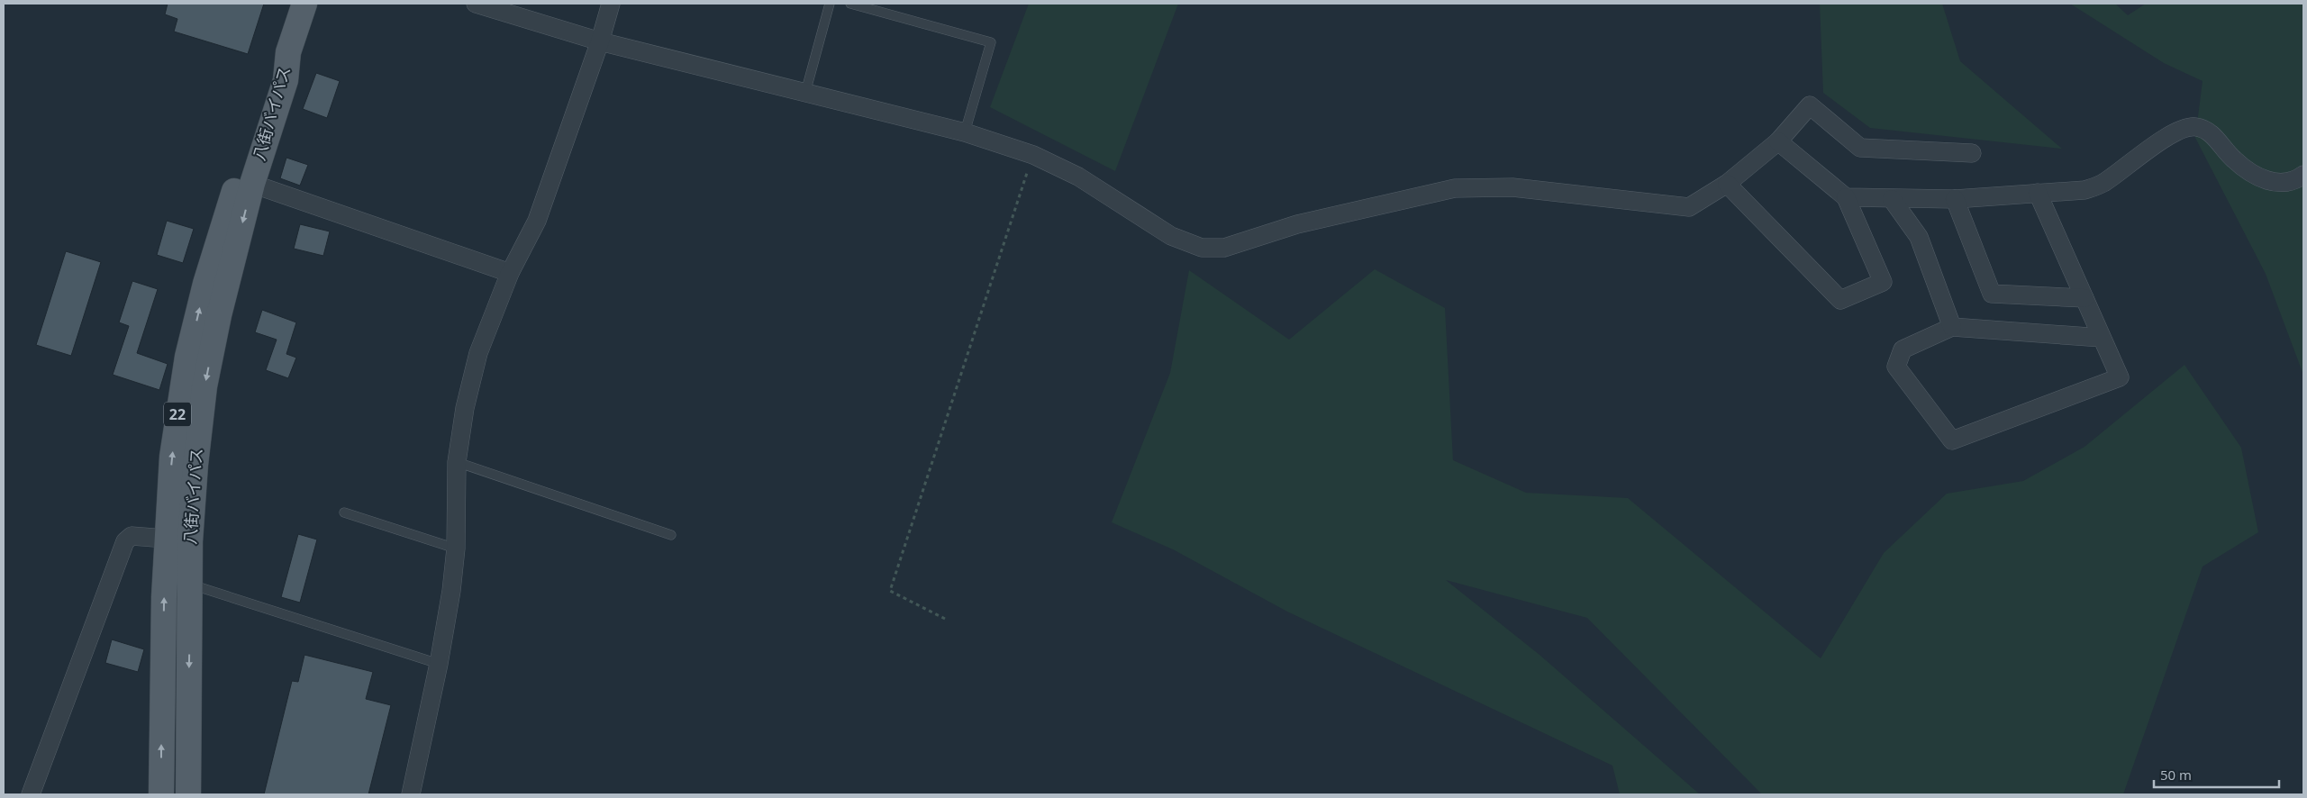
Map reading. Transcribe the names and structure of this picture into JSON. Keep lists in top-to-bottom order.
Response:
{
  "streets": {
    "main road": ["八街バイパス", "22"]
  },
  "crossings": [
    ["八街バイパス", "22"]
  ],
  "scale_bar": "50 m"
}
